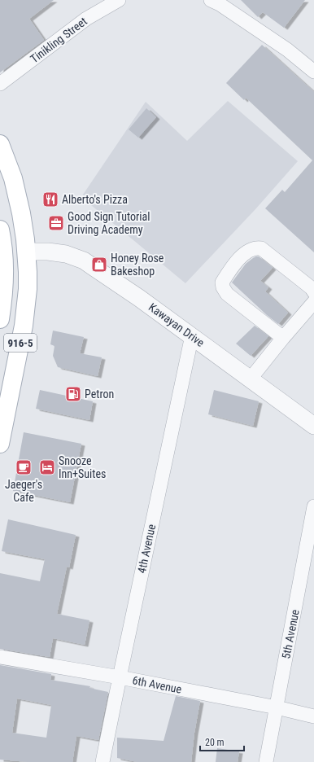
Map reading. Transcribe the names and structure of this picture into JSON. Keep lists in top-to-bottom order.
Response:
{
  "streets": {
    "main road": ["916-5"],
    "street": [
      "Tinikling Street",
      "Kawayan Drive",
      "4th Avenue",
      "5th Avenue",
      "6th Avenue"
    ]
  },
  "crossings": [
    ["Kawayan Drive", "916-5"],
    ["Kawayan Drive", "4th Avenue"],
    ["4th Avenue", "6th Avenue"],
    ["5th Avenue", "6th Avenue"]
  ],
  "places": {
    "restaurant": ["Alberto's Pizza"],
    "office": ["Good Sign Tutorial Driving Academy"],
    "shop": ["Honey Rose Bakeshop"],
    "fuel station": ["Petron"],
    "cafe": ["Jaeger's Cafe"],
    "hotel": ["Snooze Inn+Suites"]
  },
  "scale_bar": "20 m"
}
